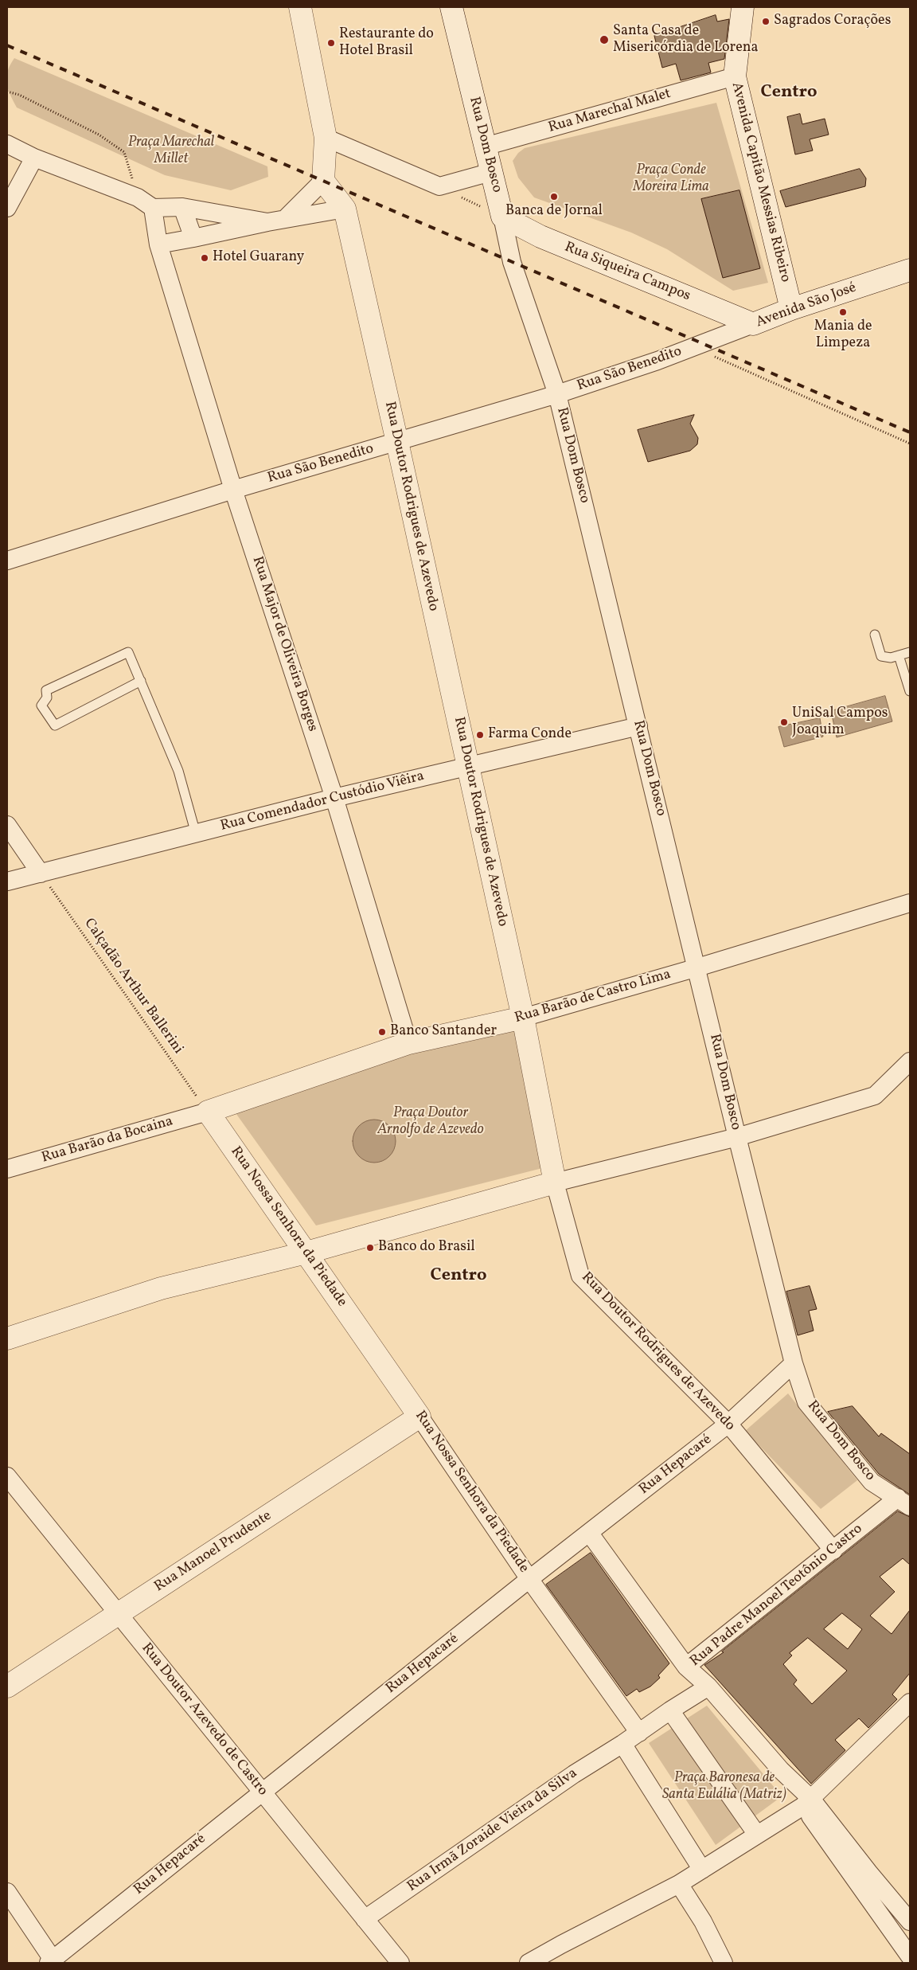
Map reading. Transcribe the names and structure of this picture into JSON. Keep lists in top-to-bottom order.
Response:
{
  "streets": {
    "street": [
      "Rua Marechal Malet",
      "Rua Dom Bosco",
      "Avenida Capitão Messias Ribeiro",
      "Rua Siqueira Campos",
      "Avenida São José",
      "Rua São Benedito",
      "Rua Doutor Rodrigues de Azevedo",
      "Rua Major de Oliveira Borges",
      "Rua Comendador Custódio Viêira",
      "Rua Barão de Castro Lima",
      "Rua Barão da Bocaina",
      "Rua Nossa Senhora da Piedade",
      "Rua Hepacaré",
      "Rua Manoel Prudente",
      "Rua Padre Manoel Teotônio Castro",
      "Rua Doutor Azevedo de Castro",
      "Rua Irmã Zoraide Vieira da Silva"
    ],
    "path": ["Calçadão Arthur Ballerini"]
  },
  "crossings": [
    ["Rua Marechal Malet", "Rua Dom Bosco"],
    ["Rua Marechal Malet", "Avenida Capitão Messias Ribeiro"],
    ["Rua Dom Bosco", "Rua Siqueira Campos"],
    ["Rua Dom Bosco", "Rua São Benedito"],
    ["Rua Dom Bosco", "Rua Comendador Custódio Viêira"],
    ["Rua Dom Bosco", "Rua Barão de Castro Lima"],
    ["Rua Dom Bosco", "Rua Hepacaré"],
    ["Rua Dom Bosco", "Rua Padre Manoel Teotônio Castro"],
    ["Avenida Capitão Messias Ribeiro", "Avenida São José"],
    ["Rua Siqueira Campos", "Avenida São José"],
    ["Avenida São José", "Rua São Benedito"],
    ["Rua São Benedito", "Rua Doutor Rodrigues de Azevedo"],
    ["Rua São Benedito", "Rua Major de Oliveira Borges"],
    ["Rua Doutor Rodrigues de Azevedo", "Rua Comendador Custódio Viêira"],
    ["Rua Doutor Rodrigues de Azevedo", "Rua Barão de Castro Lima"],
    ["Rua Doutor Rodrigues de Azevedo", "Rua Hepacaré"],
    ["Rua Doutor Rodrigues de Azevedo", "Rua Padre Manoel Teotônio Castro"],
    ["Rua Major de Oliveira Borges", "Rua Comendador Custódio Viêira"],
    ["Rua Major de Oliveira Borges", "Rua Barão de Castro Lima"],
    ["Rua Comendador Custódio Viêira", "Calçadão Arthur Ballerini"],
    ["Calçadão Arthur Ballerini", "Rua Barão de Castro Lima"],
    ["Calçadão Arthur Ballerini", "Rua Barão da Bocaina"],
    ["Calçadão Arthur Ballerini", "Rua Nossa Senhora da Piedade"],
    ["Rua Barão de Castro Lima", "Rua Barão da Bocaina"],
    ["Rua Barão de Castro Lima", "Rua Nossa Senhora da Piedade"],
    ["Rua Barão da Bocaina", "Rua Nossa Senhora da Piedade"],
    ["Rua Nossa Senhora da Piedade", "Rua Hepacaré"],
    ["Rua Nossa Senhora da Piedade", "Rua Manoel Prudente"],
    ["Rua Nossa Senhora da Piedade", "Rua Padre Manoel Teotônio Castro"],
    ["Rua Hepacaré", "Rua Doutor Azevedo de Castro"],
    ["Rua Manoel Prudente", "Rua Doutor Azevedo de Castro"],
    ["Rua Doutor Azevedo de Castro", "Rua Irmã Zoraide Vieira da Silva"]
  ],
  "districts": ["Centro", "Centro"],
  "parks": [
    "Praça Marechal Millet",
    "Praça Conde Moreira Lima",
    "Praça Doutor Arnolfo de Azevedo",
    "Praça Baronesa de Santa Eulália (Matriz)"
  ],
  "places": [
    "Sagrados Corações",
    "Santa Casa de Misericórdia de Lorena",
    "Restaurante do Hotel Brasil",
    "Banca de Jornal",
    "Hotel Guarany",
    "Mania de Limpeza",
    "UniSal Campos Joaquim",
    "Farma Conde",
    "Banco Santander",
    "Banco do Brasil"
  ]
}
